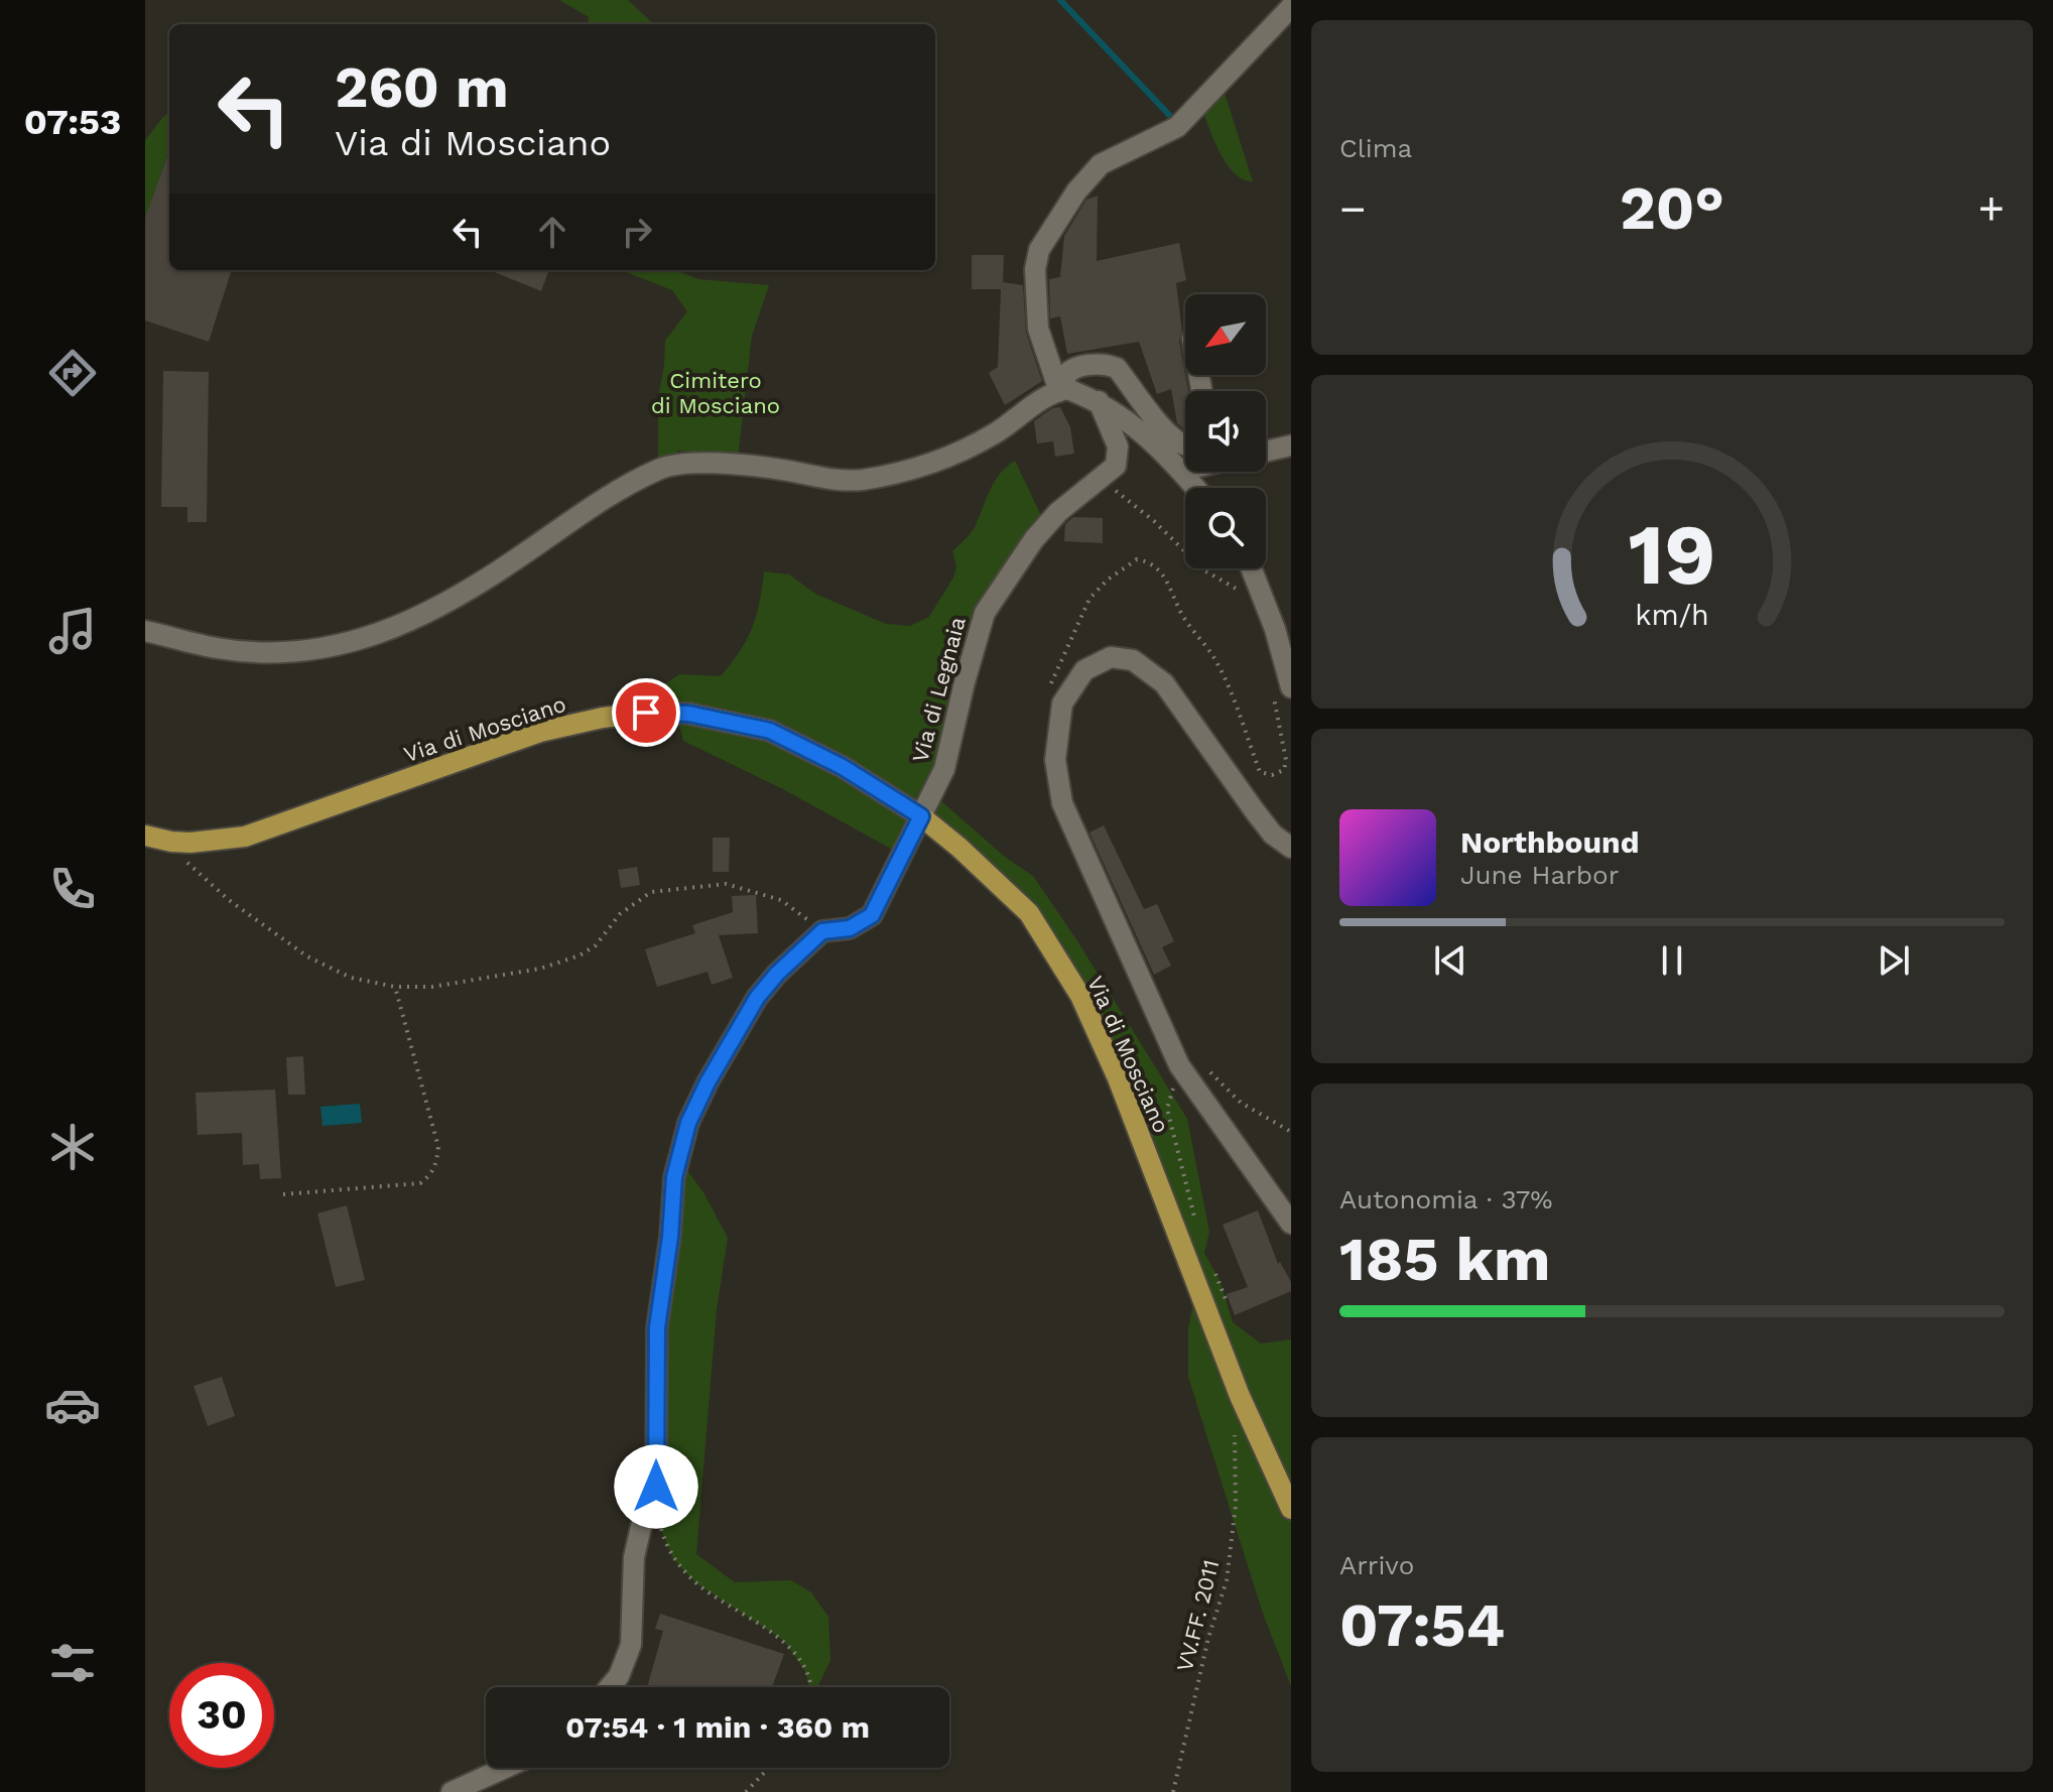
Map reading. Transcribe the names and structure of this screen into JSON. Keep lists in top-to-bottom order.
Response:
{
  "streets": {
    "main road": ["Via di Mosciano"],
    "street": ["Via di Legnaia"],
    "path": ["VV.FF. 2011"]
  },
  "crossings": [
    ["Via di Legnaia", "Via di Mosciano"],
    ["Via di Mosciano", "VV.FF. 2011"]
  ],
  "parks": ["Cimitero di Mosciano"],
  "north": "bottom left",
  "page": {
    "tabs": "07:53",
    "tile": [
      "Clima",
      ["Autonomia · 37%", "185 km"],
      ["Arrivo", "07:54"]
    ],
    "turn": ["260 m", "Via di Mosciano"],
    "heat": ["−", "20°", "+"],
    "song": ["Northbound", "June Harbor"],
    "limit": "30",
    "trip": "07:54 · 1 min · 360 m",
    "gauge": ["19", "km/h"]
  }
}
